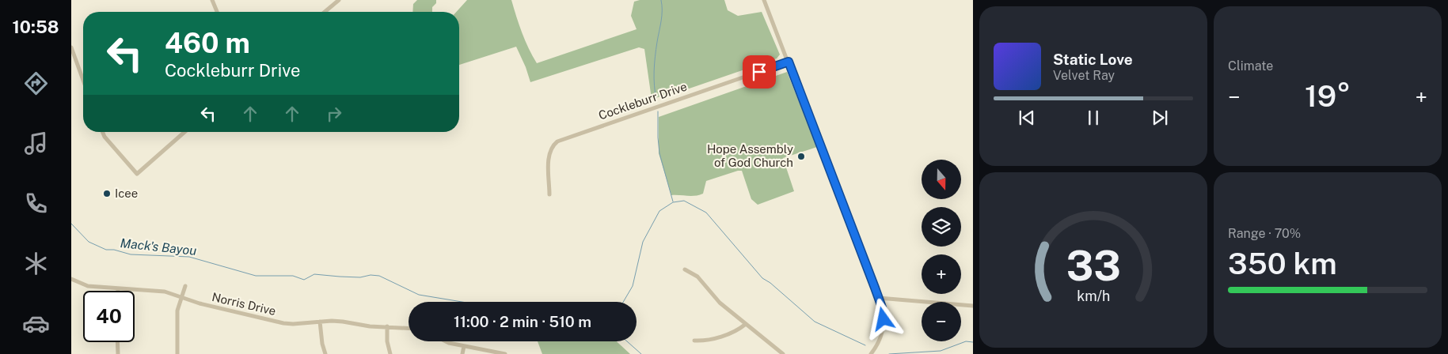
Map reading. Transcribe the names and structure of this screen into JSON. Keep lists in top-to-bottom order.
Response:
{
  "streets": {
    "street": ["Cockleburr Drive", "Norris Drive"]
  },
  "water": ["Mack's Bayou"],
  "places": ["Hope Assembly of God Church", "Icee"],
  "north": "bottom",
  "page": {
    "tabs": "10:58",
    "tile": [
      "Climate",
      ["Range · 70%", "350 km"]
    ],
    "turn": ["460 m", "Cockleburr Drive"],
    "song": ["Static Love", "Velvet Ray"],
    "heat": ["−", "19°", "+"],
    "map_buttons": ["+", "−"],
    "limit": "40",
    "trip": "11:00 · 2 min · 510 m",
    "gauge": ["33", "km/h"]
  }
}
